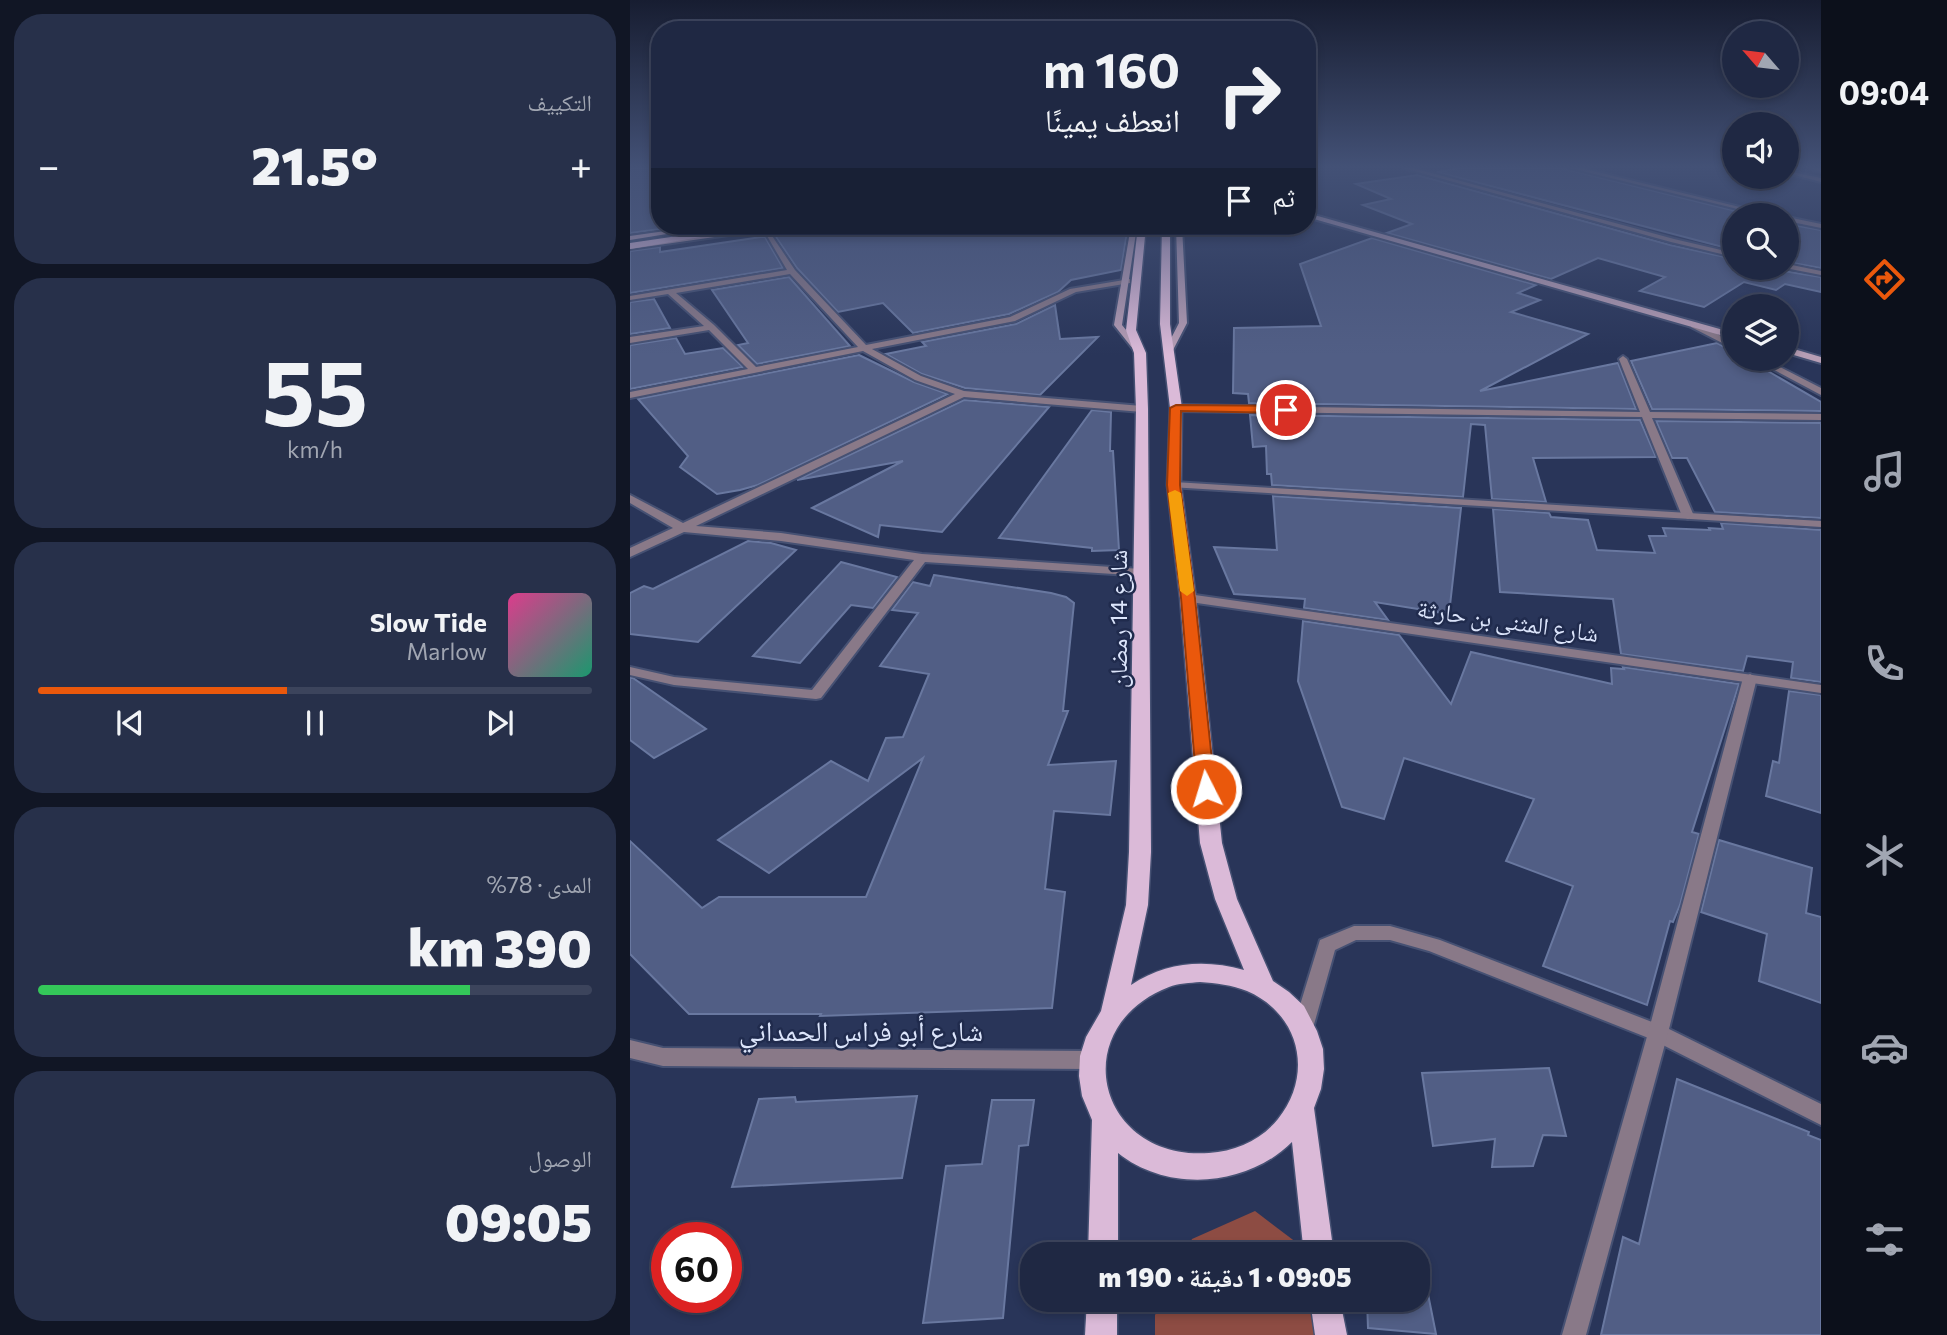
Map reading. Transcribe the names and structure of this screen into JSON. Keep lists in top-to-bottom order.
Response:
{
  "streets": {
    "main road": ["شارع 14 رمضان"],
    "street": ["شارع المثنى بن حارثة", "شارع أبو فراس الحمداني"]
  },
  "crossings": [
    ["شارع 14 رمضان", "شارع أبو فراس الحمداني"]
  ],
  "north": "top left",
  "page": {
    "tabs": "09:04",
    "tile": [
      "التكييف",
      ["55", "km/h"],
      ["المدى · 78%", "390 km"],
      ["الوصول", "09:05"]
    ],
    "turn": ["160 m", "انعطف يمينًا"],
    "heat": ["−", "21.5°", "+"],
    "then": "ثم",
    "song": ["Slow Tide", "Marlow"],
    "limit": "60",
    "trip": "09:05 · 1 دقيقة · 190 m"
  }
}
